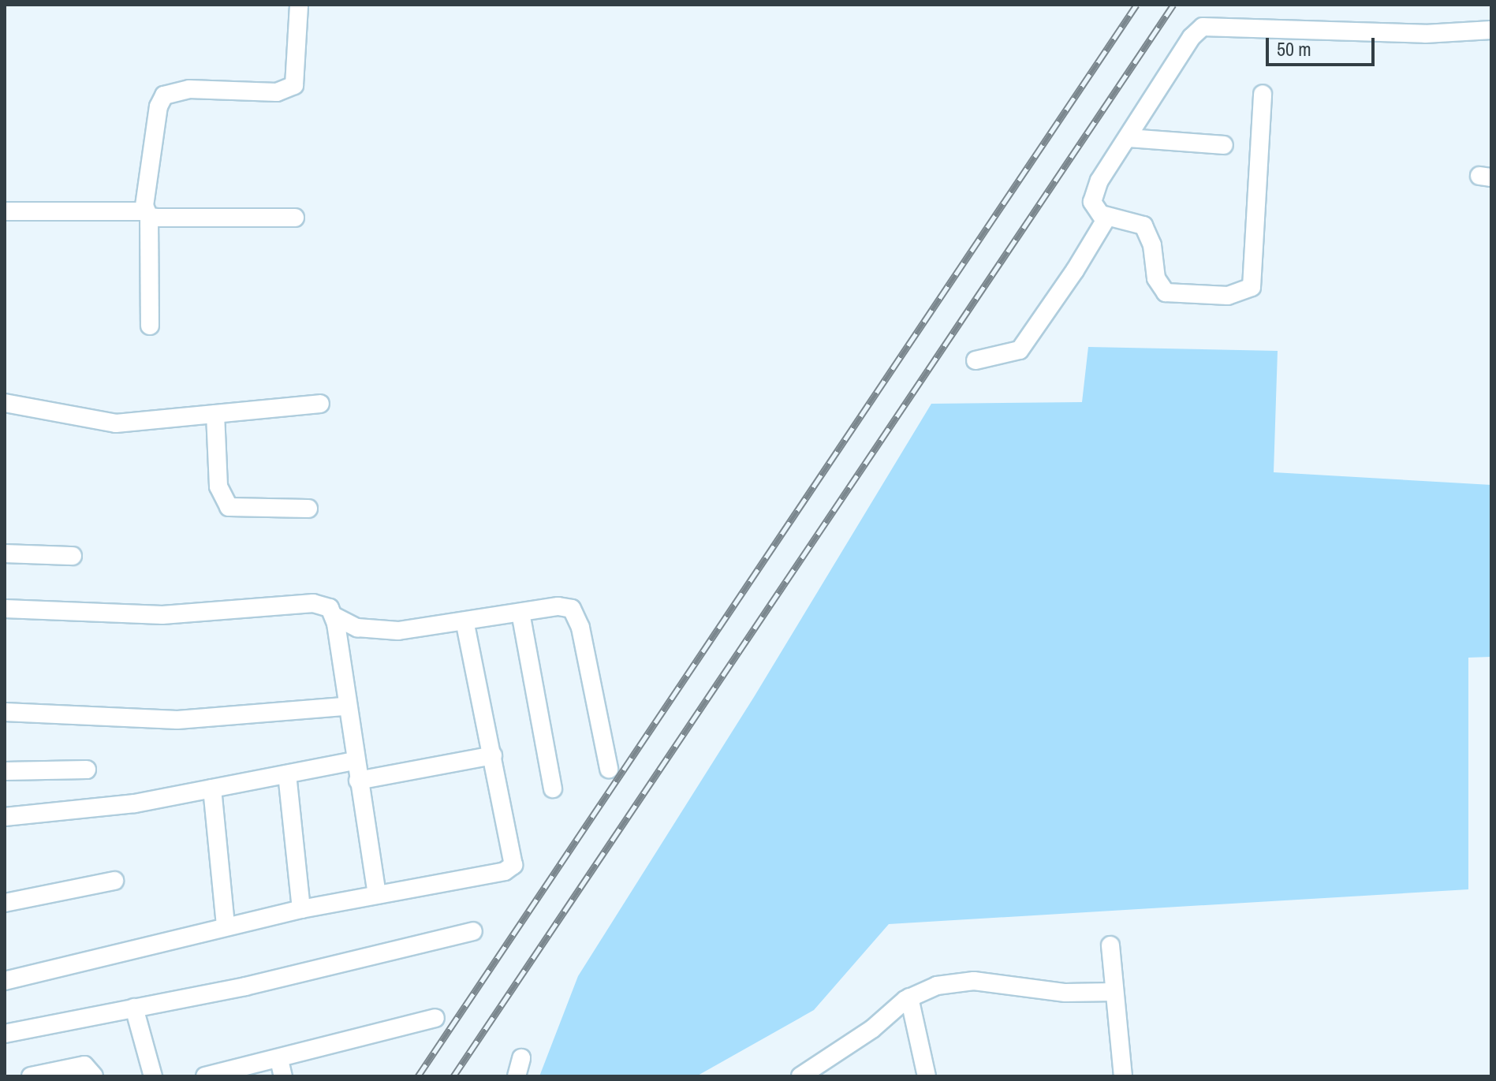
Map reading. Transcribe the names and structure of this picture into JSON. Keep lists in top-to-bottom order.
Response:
{
  "scale_bar": "50 m"
}
